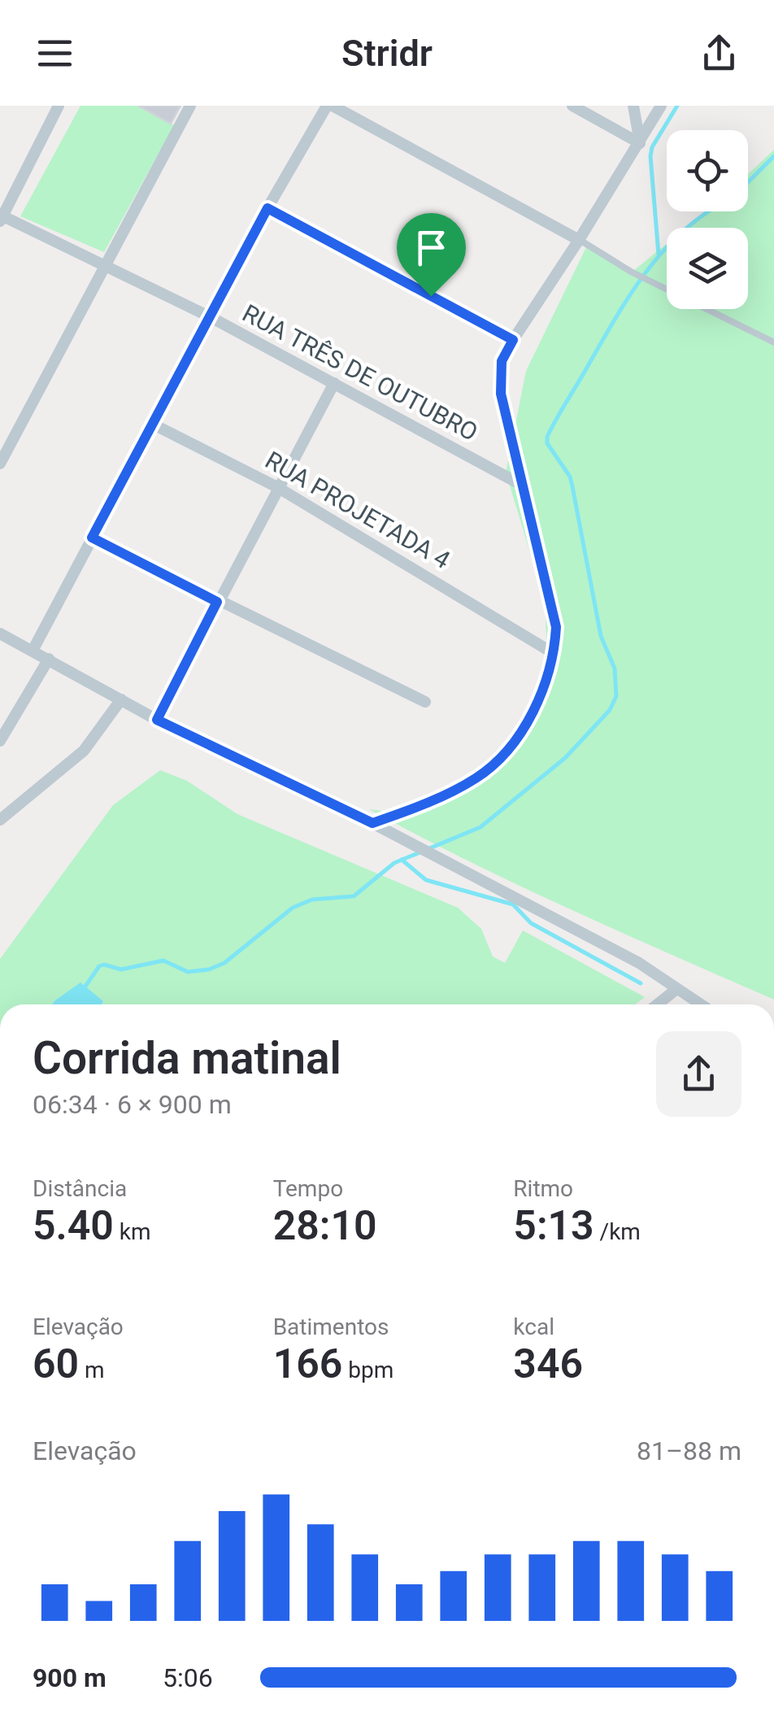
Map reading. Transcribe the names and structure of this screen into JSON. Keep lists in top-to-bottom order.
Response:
{
  "streets": {
    "street": ["RUA TRÊS DE OUTUBRO", "RUA PROJETADA 4"]
  },
  "page": {
    "header": "Stridr",
    "heading": ["Corrida matinal", "06:34 · 6 × 900 m"],
    "stats": [
      ["Distância", "5.40 km"],
      ["Tempo", "28:10"],
      ["Ritmo", "5:13 /km"],
      ["Elevação", "60 m"],
      ["Batimentos", "166 bpm"],
      ["kcal", "346"]
    ],
    "chart": ["Elevação", "81–88 m"],
    "list": [
      {
        "name": "900 m",
        "note": "5:06"
      }
    ]
  }
}
